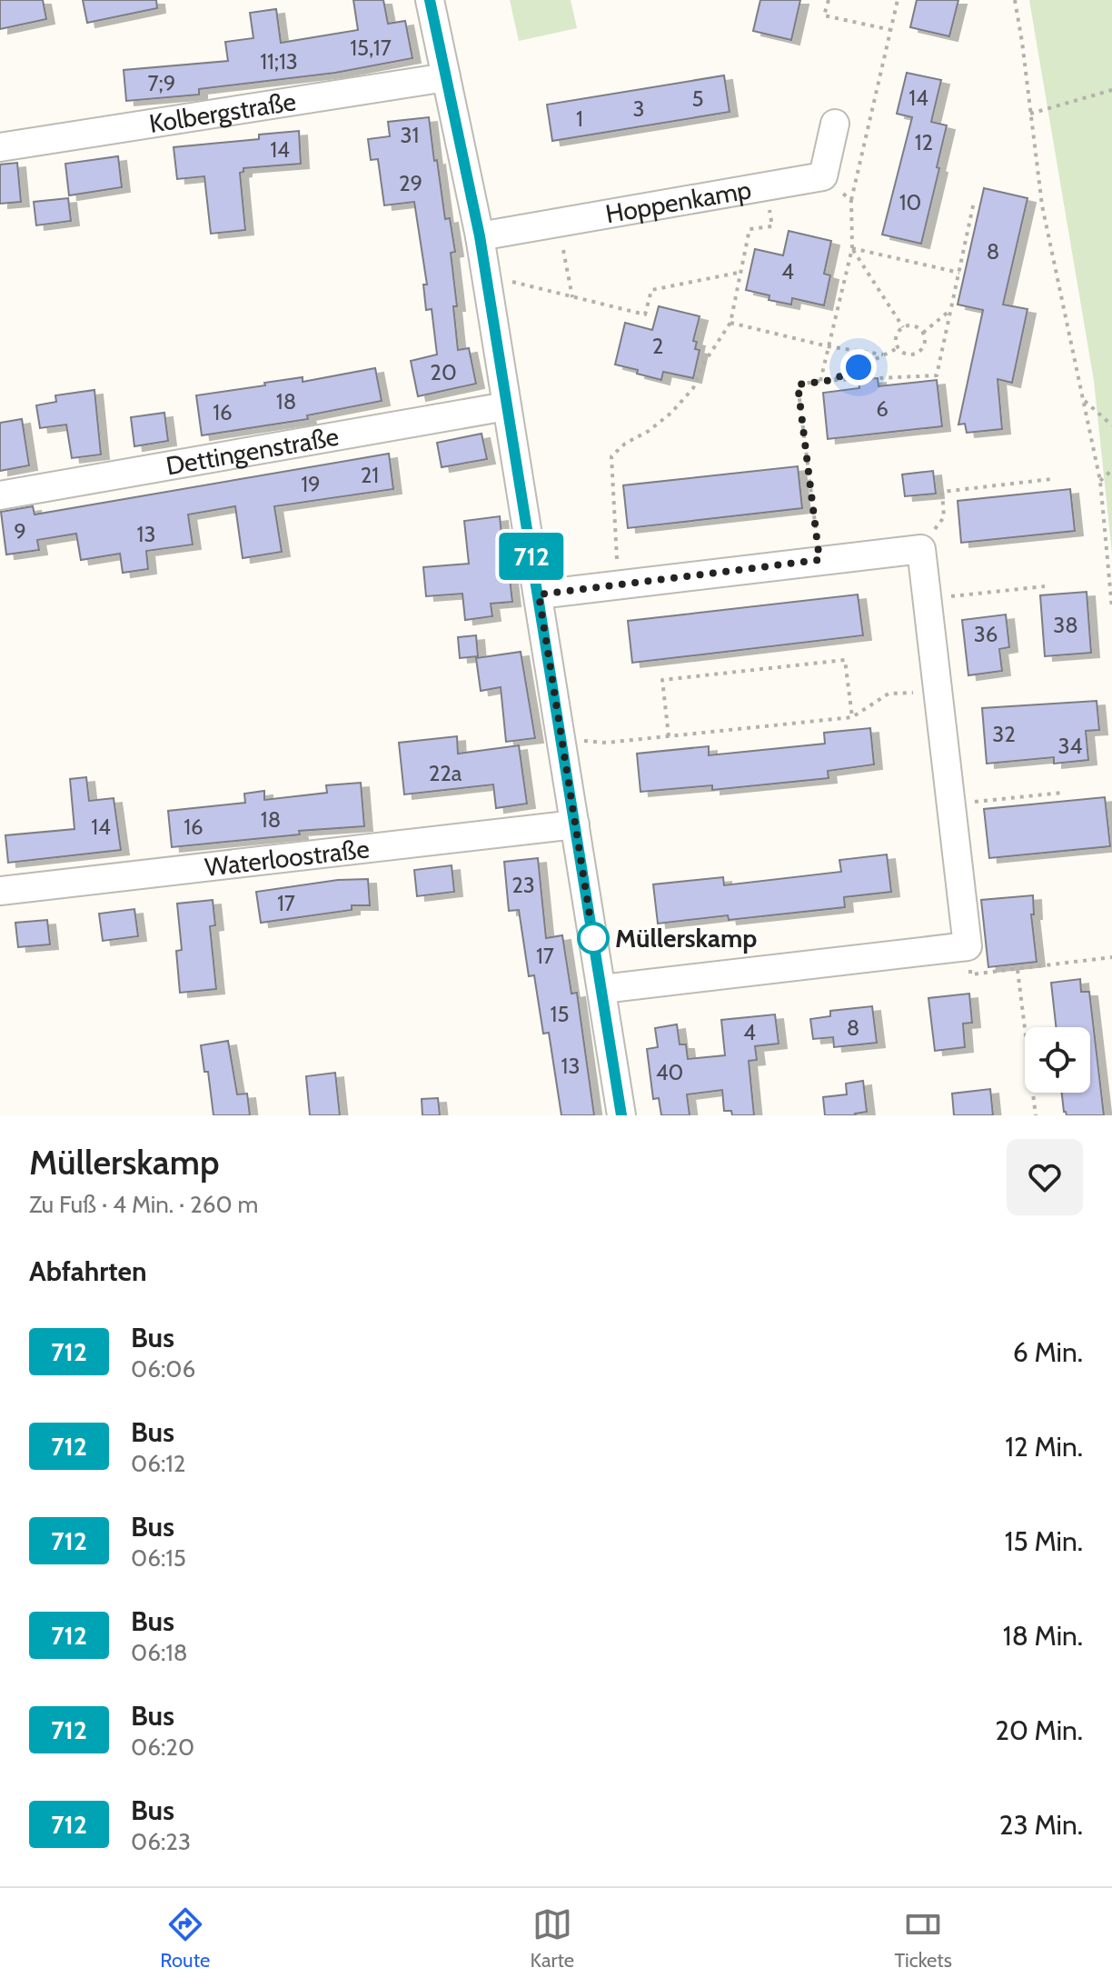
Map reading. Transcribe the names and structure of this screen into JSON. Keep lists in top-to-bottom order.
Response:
{
  "streets": {
    "street": [
      "Kolbergstraße",
      "Hoppenkamp",
      "Dettingenstraße",
      "Waterloostraße"
    ]
  },
  "places": ["Müllerskamp"],
  "lines": ["bus line 712"],
  "house_numbers": [
    "15,17",
    "11;13",
    "7;9",
    "14",
    "5",
    "3",
    "1",
    "31",
    "12",
    "14",
    "29",
    "10",
    "8",
    "4",
    "2",
    "20",
    "18",
    "6",
    "16",
    "21",
    "19",
    "9",
    "13",
    "38",
    "36",
    "32",
    "34",
    "22a",
    "18",
    "14",
    "16",
    "23",
    "17",
    "17",
    "15",
    "8",
    "4",
    "13",
    "40"
  ],
  "page": {
    "on_map": "712",
    "heading": [
      ["Müllerskamp", "Zu Fuß · 4 Min. · 260 m"],
      "Abfahrten"
    ],
    "list": [
      {
        "mark": "712",
        "name": "Bus",
        "note": "06:06",
        "value": "6 Min."
      },
      {
        "mark": "712",
        "name": "Bus",
        "note": "06:12",
        "value": "12 Min."
      },
      {
        "mark": "712",
        "name": "Bus",
        "note": "06:15",
        "value": "15 Min."
      },
      {
        "mark": "712",
        "name": "Bus",
        "note": "06:18",
        "value": "18 Min."
      },
      {
        "mark": "712",
        "name": "Bus",
        "note": "06:20",
        "value": "20 Min."
      },
      {
        "mark": "712",
        "name": "Bus",
        "note": "06:23",
        "value": "23 Min."
      }
    ],
    "tabs": ["Route", "Karte", "Tickets"]
  }
}
